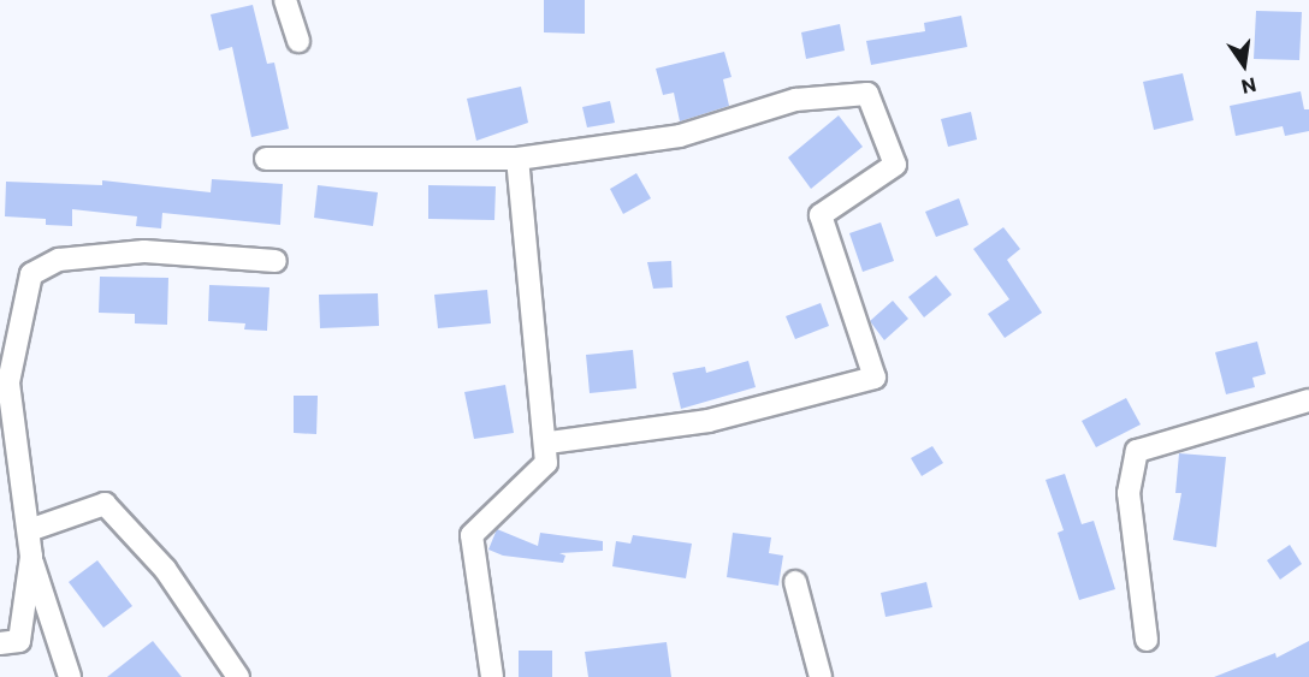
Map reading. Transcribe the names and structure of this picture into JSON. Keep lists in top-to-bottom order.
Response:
{
  "north": "bottom"
}
